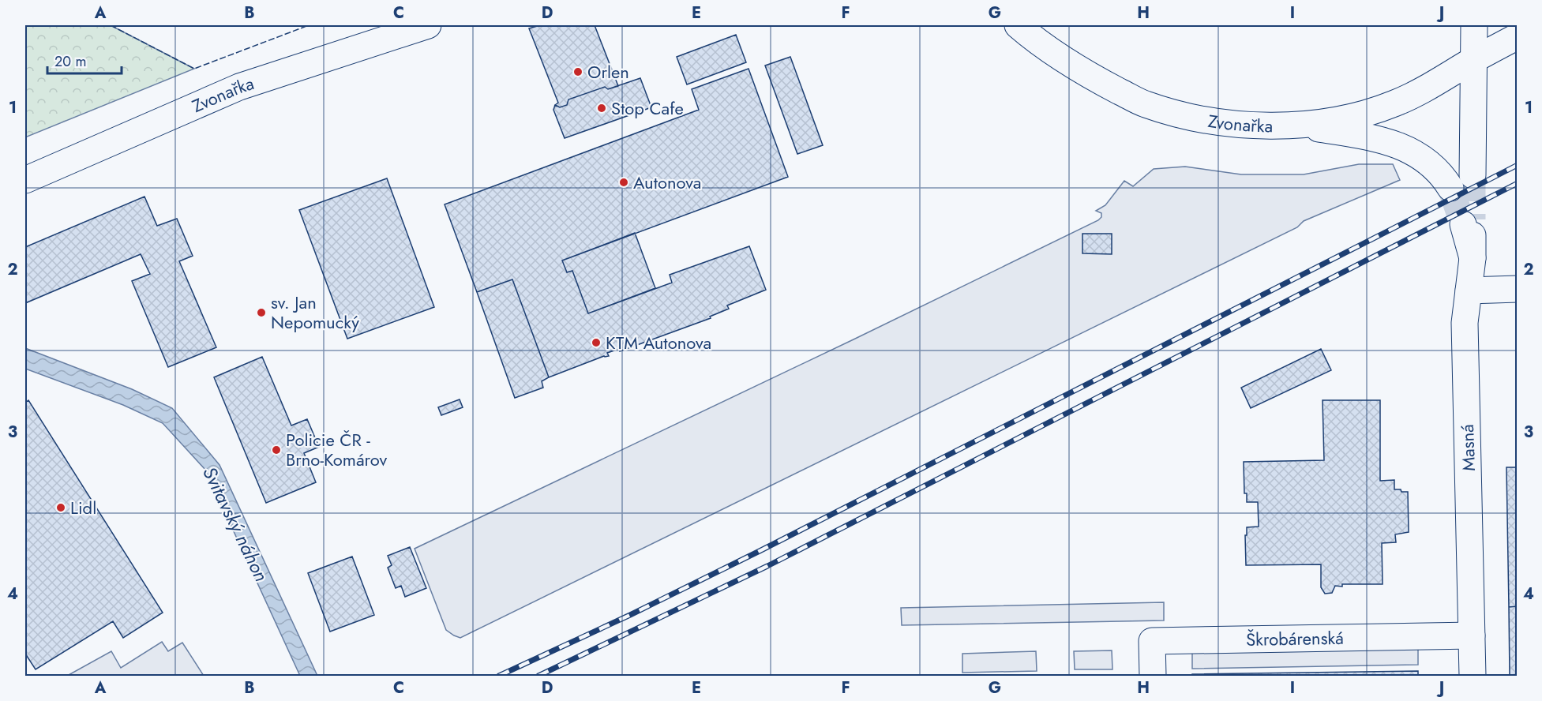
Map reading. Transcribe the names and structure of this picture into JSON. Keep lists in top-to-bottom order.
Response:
{
  "streets": {
    "main road": ["Zvonařka", "Masná", "Škrobárenská"]
  },
  "crossings": [
    ["Masná", "Škrobárenská"]
  ],
  "water": ["Svitavský náhon"],
  "places": [
    "Orlen",
    "Stop Cafe",
    "Autonova",
    "sv. Jan Nepomucký",
    "KTM Autonova",
    "Policie ČR - Brno-Komárov",
    "Lidl"
  ],
  "scale_bar": "20 m",
  "grid": {
    "columns": [
      "A",
      "B",
      "C",
      "D",
      "E",
      "F",
      "G",
      "H",
      "I",
      "J"
    ],
    "rows": [
      "1",
      "2",
      "3",
      "4"
    ]
  }
}
